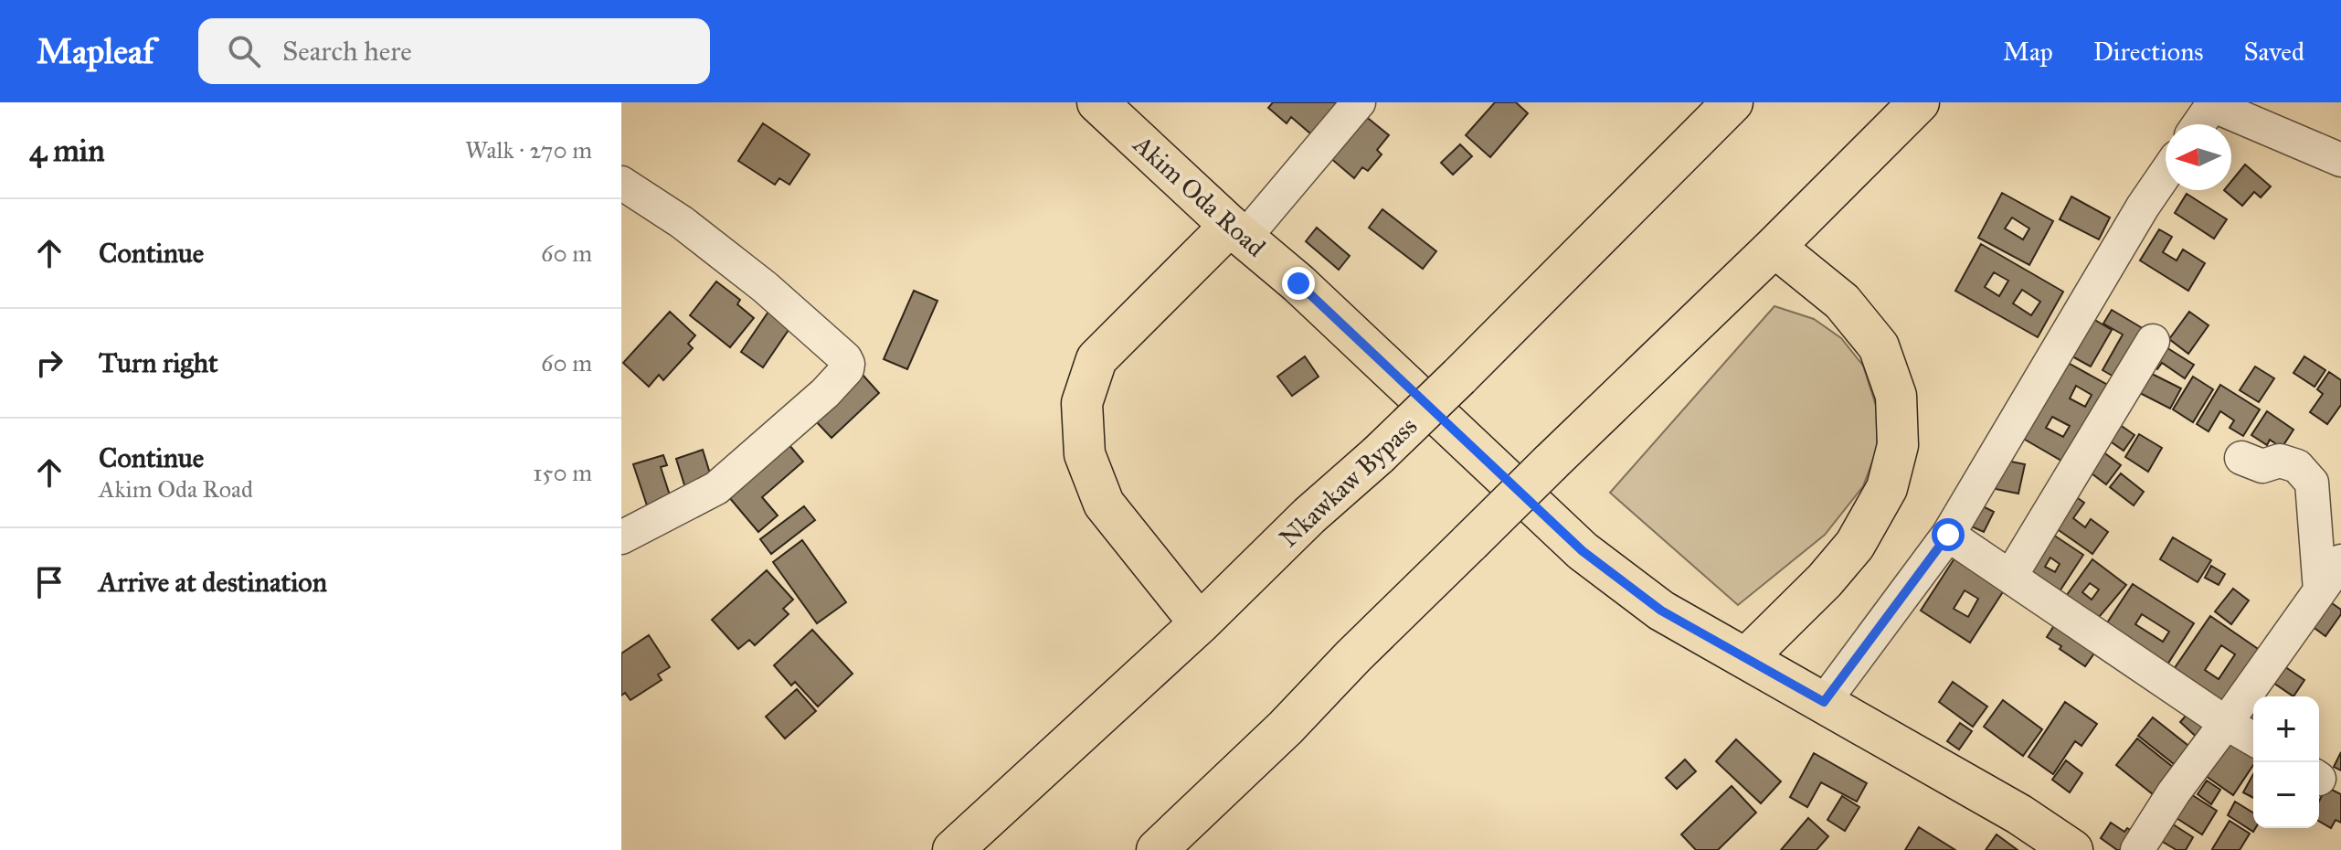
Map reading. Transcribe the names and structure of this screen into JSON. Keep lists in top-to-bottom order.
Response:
{
  "streets": {
    "main road": ["Akim Oda Road", "Nkawkaw Bypass"]
  },
  "north": "left",
  "page": {
    "header": "Mapleaf",
    "search": "Search here",
    "nav": ["Map", "Directions", "Saved"],
    "heading": ["4 min", "Walk · 270 m"],
    "list": [
      ["Continue", "60 m"],
      ["Turn right", "60 m"],
      ["Continue", "Akim Oda Road", "150 m"],
      "Arrive at destination"
    ],
    "map_buttons": ["+", "−"]
  }
}
